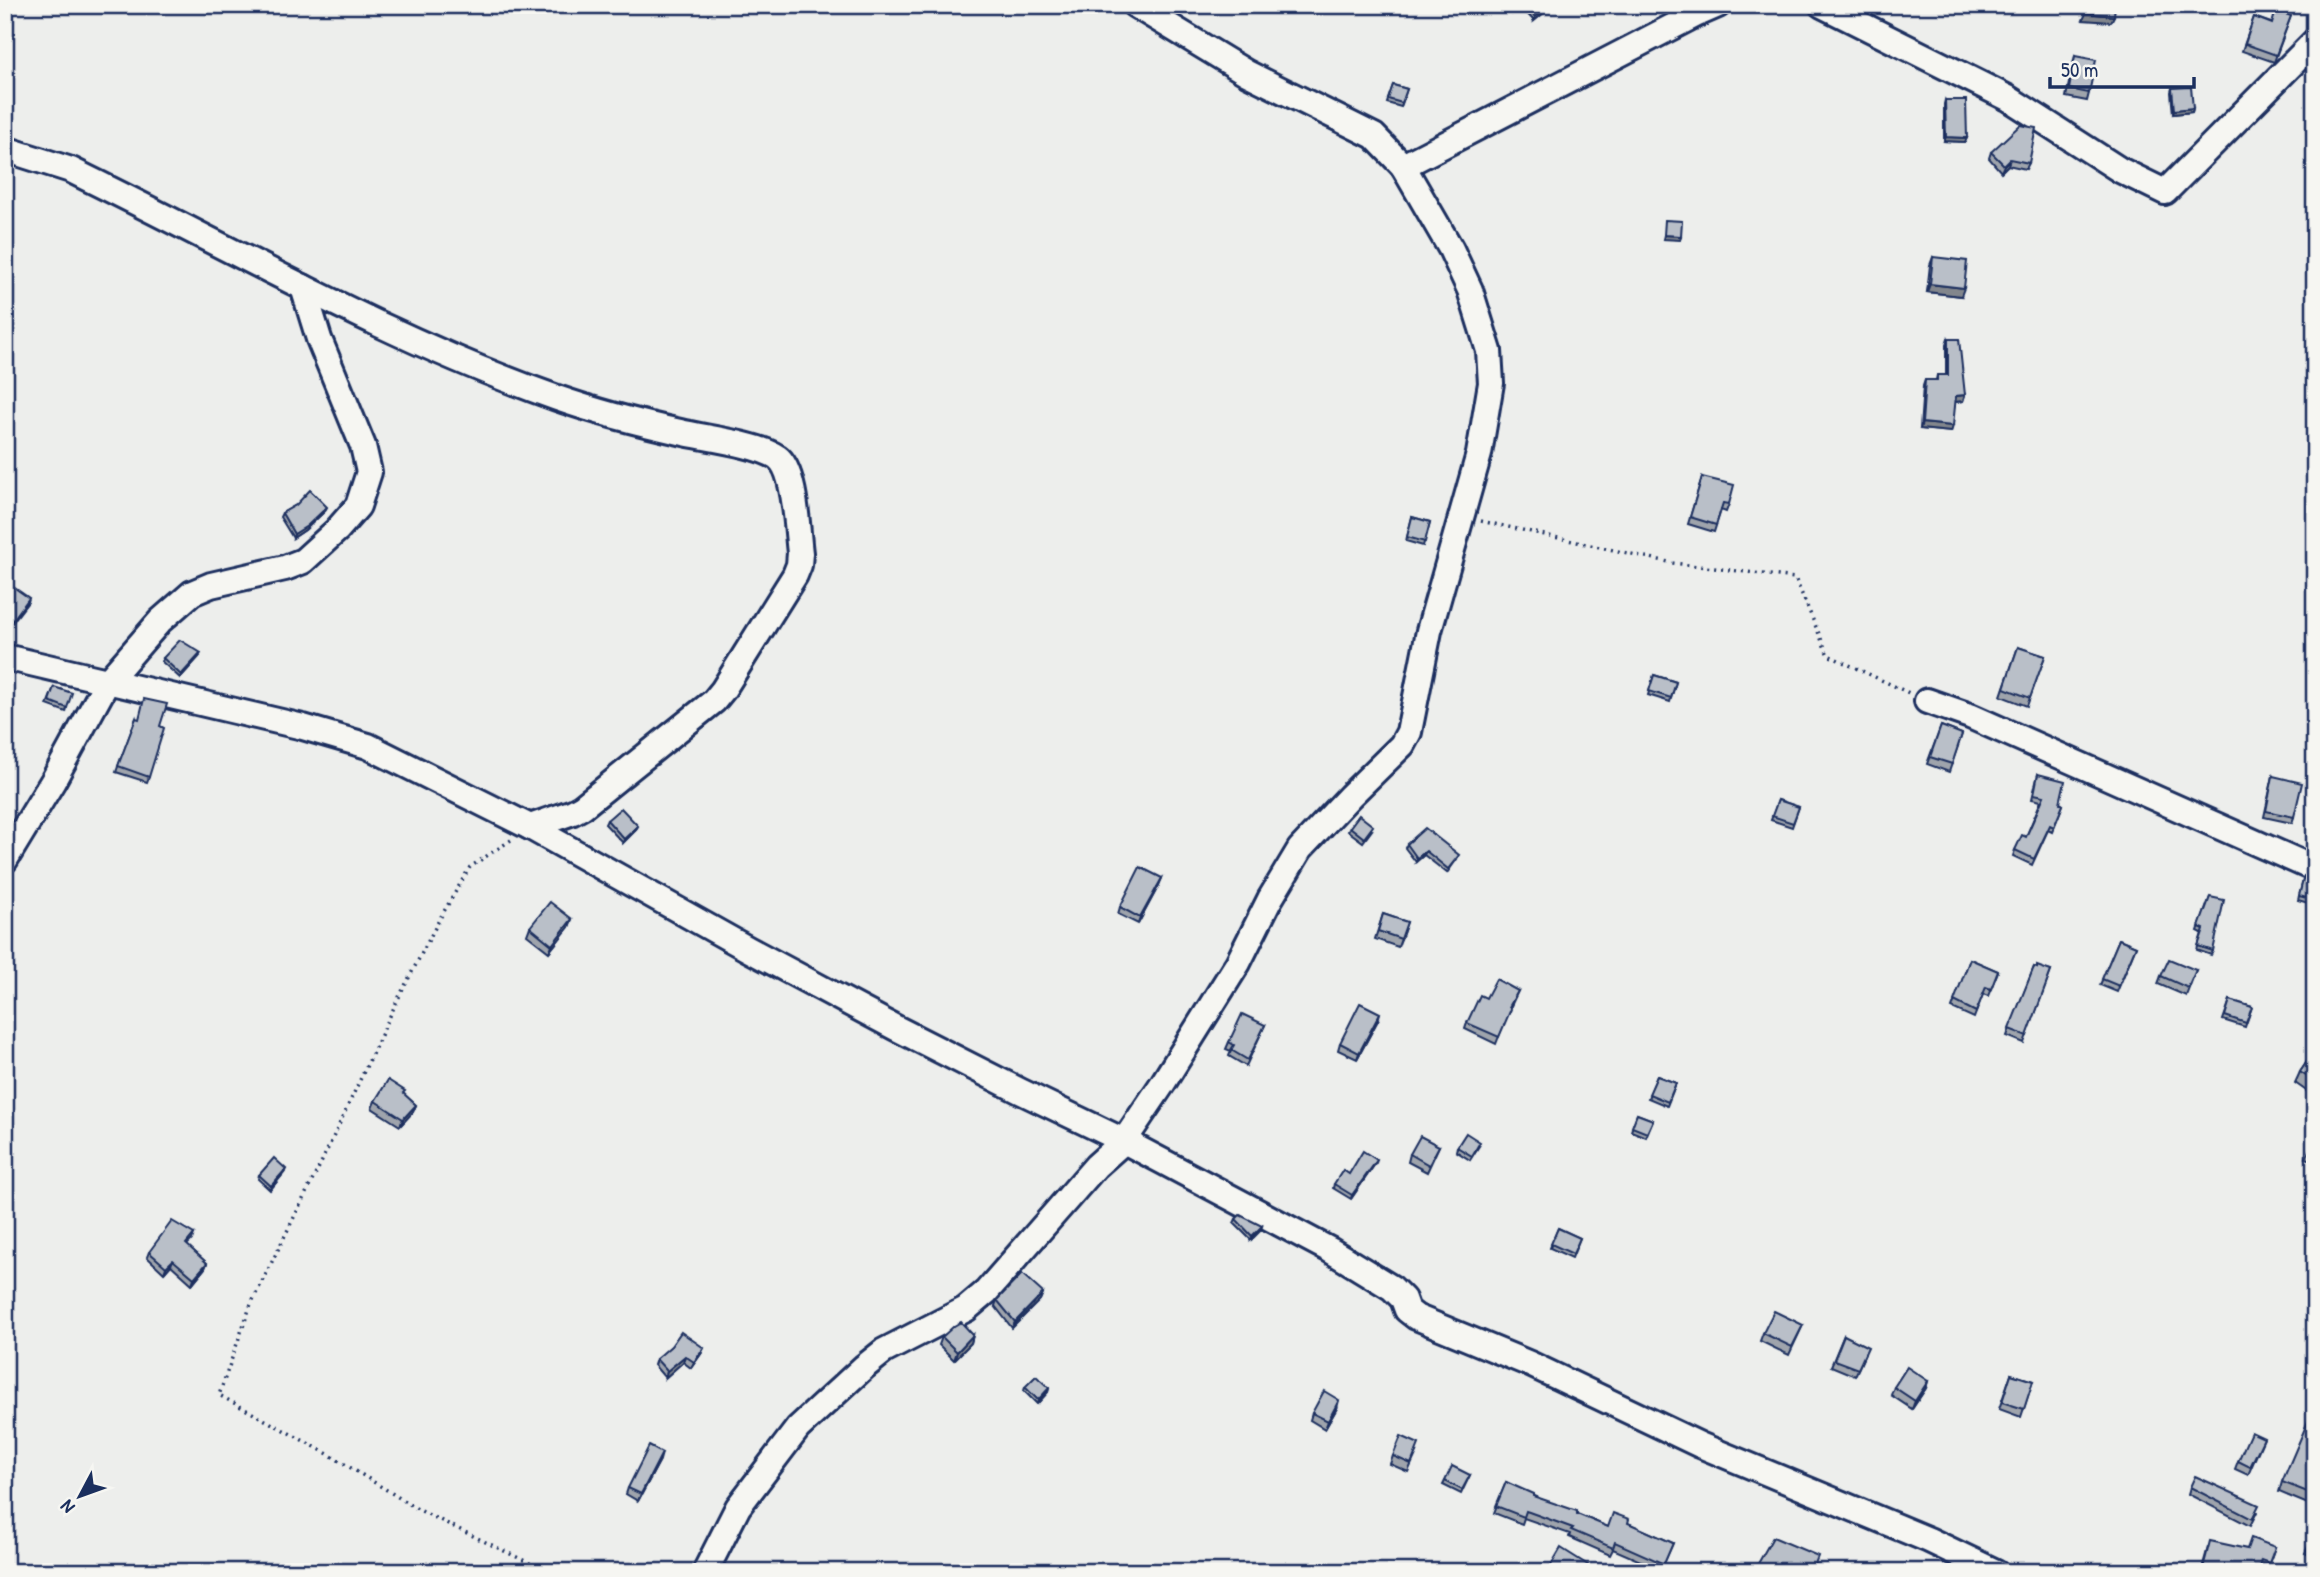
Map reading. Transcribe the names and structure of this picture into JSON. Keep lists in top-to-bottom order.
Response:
{
  "scale_bar": "50 m",
  "north": "bottom left"
}
